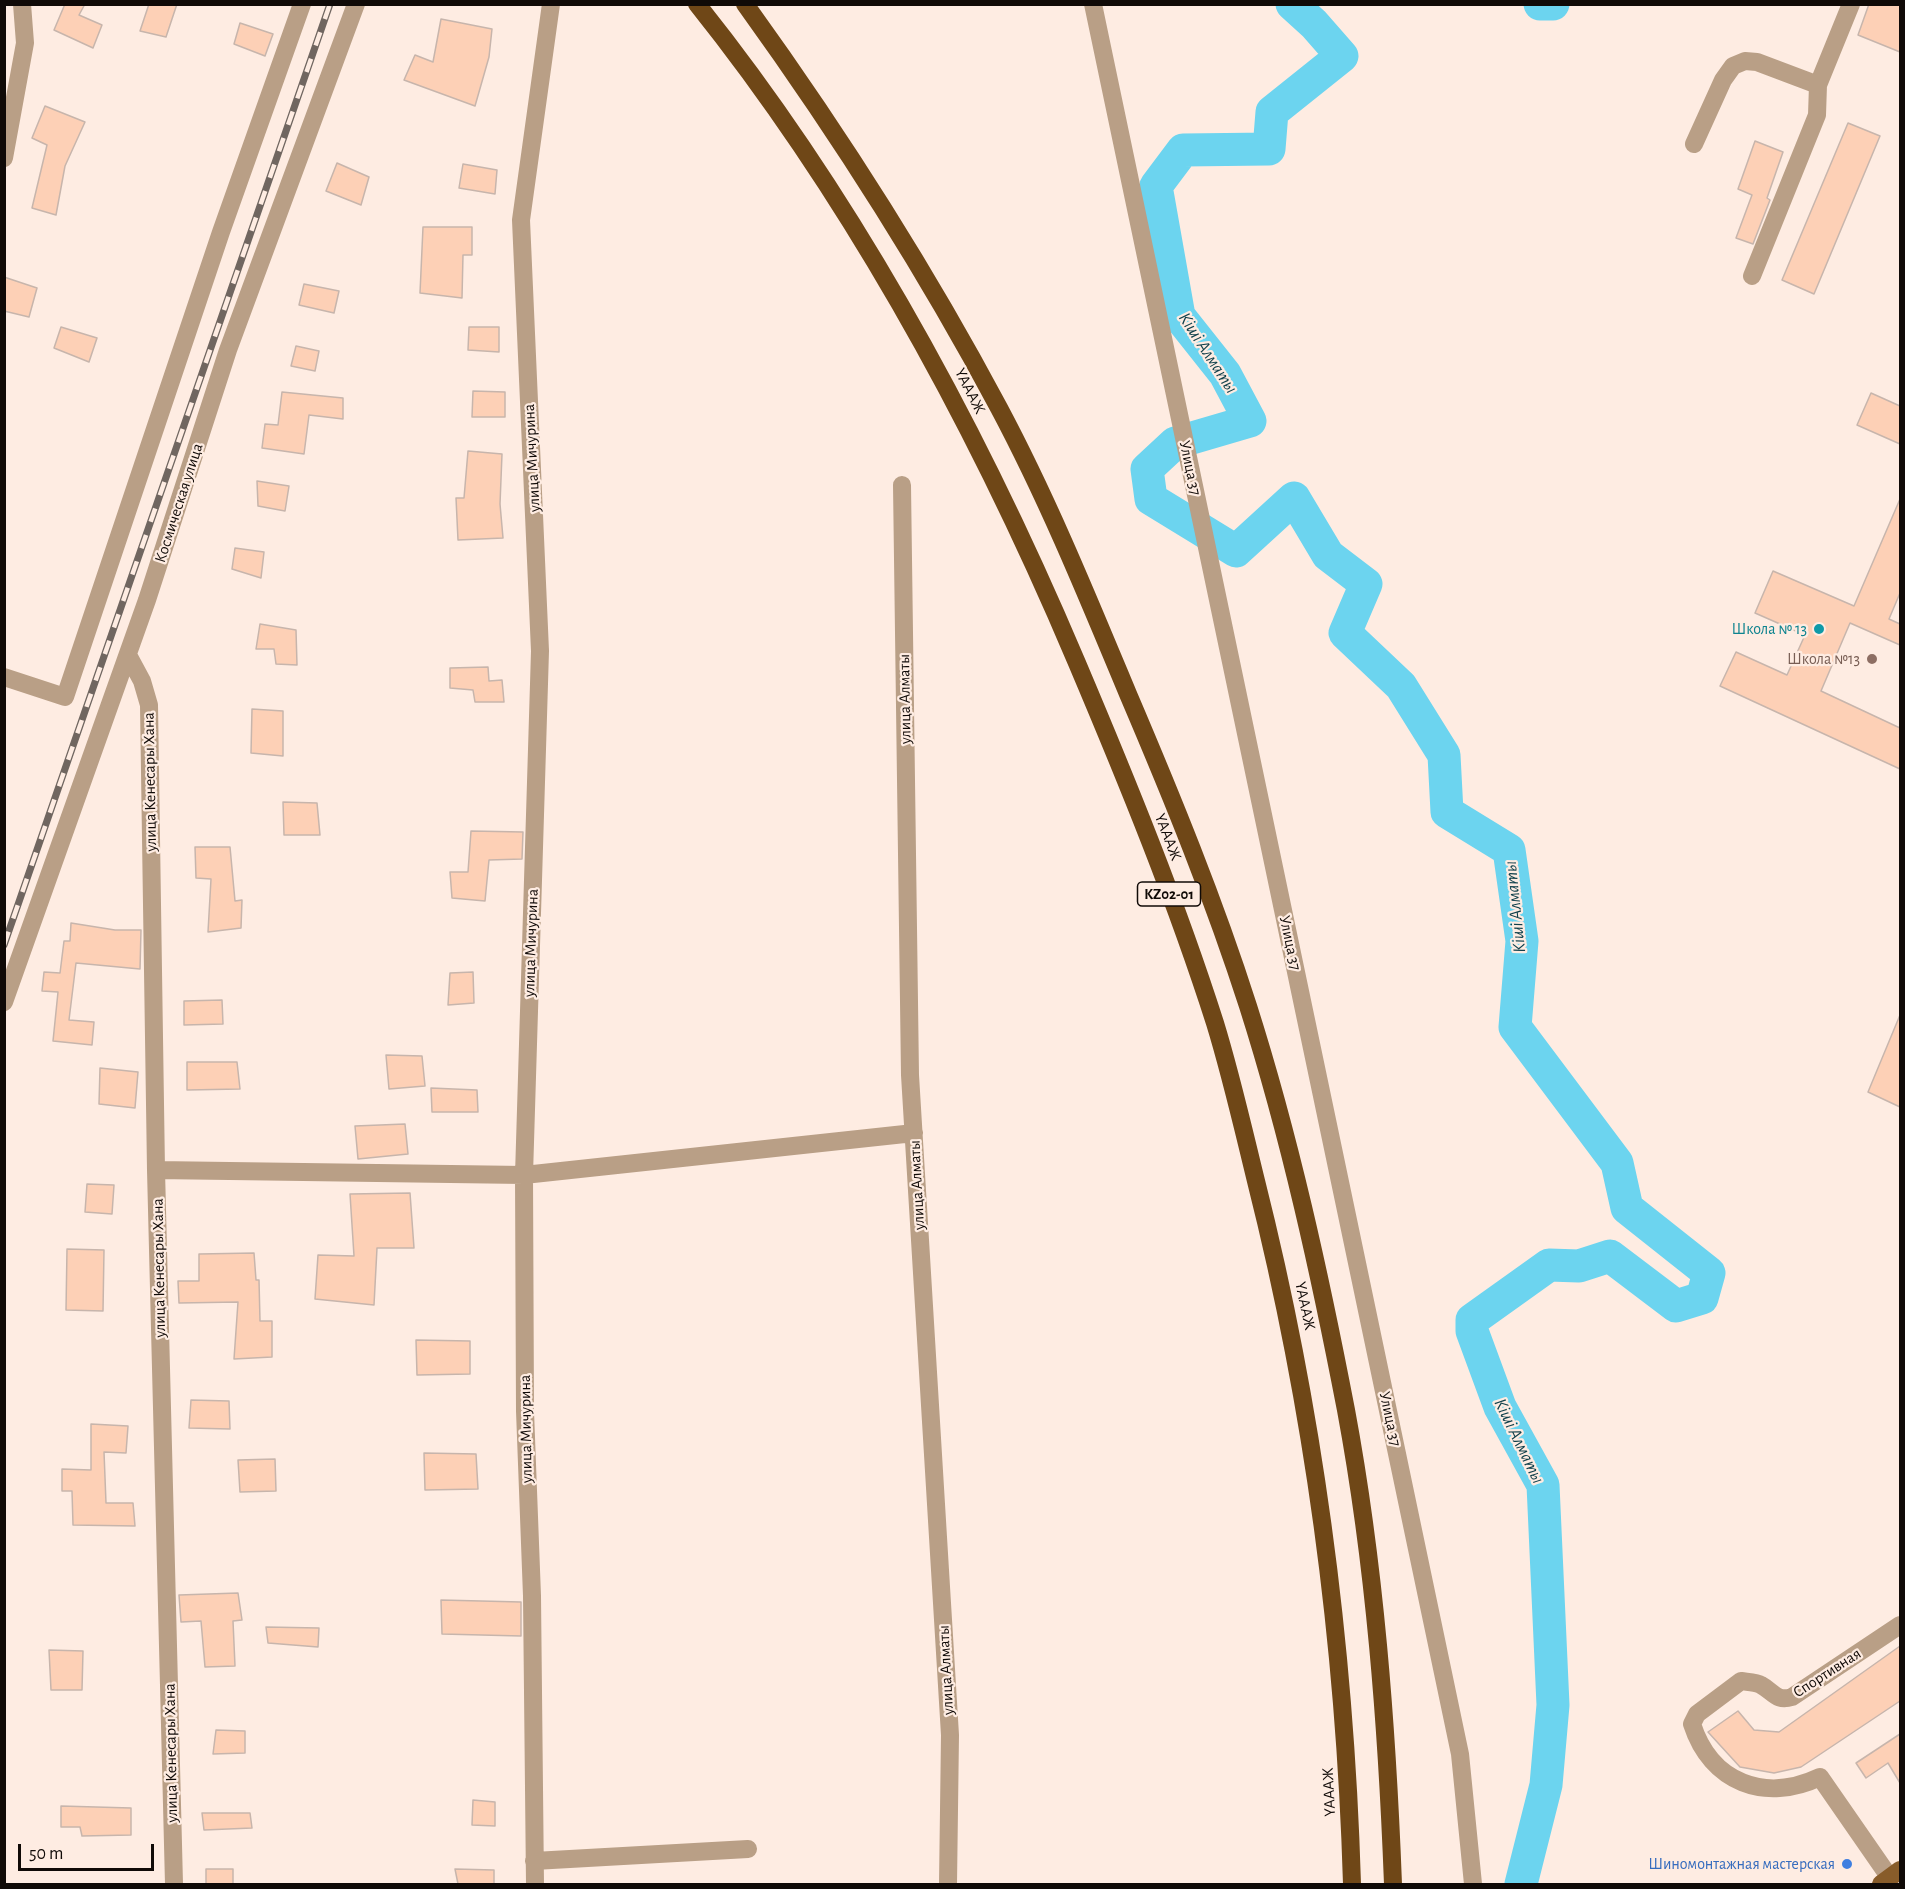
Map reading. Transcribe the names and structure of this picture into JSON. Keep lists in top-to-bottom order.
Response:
{
  "streets": {
    "highway": ["ҮАААЖ", "KZ02-01"],
    "street": [
      "улица Мичурина",
      "Улица 37",
      "Космическая улица",
      "улица Алматы",
      "улица Кенесары Хана",
      "Спортивная"
    ]
  },
  "crossings": [
    ["Космическая улица", "улица Кенесары Хана"]
  ],
  "water": ["Кіші Алматы"],
  "places": ["Школа № 13", "Школа №13", "Шиномонтажная мастерская"],
  "scale_bar": "50 m"
}
